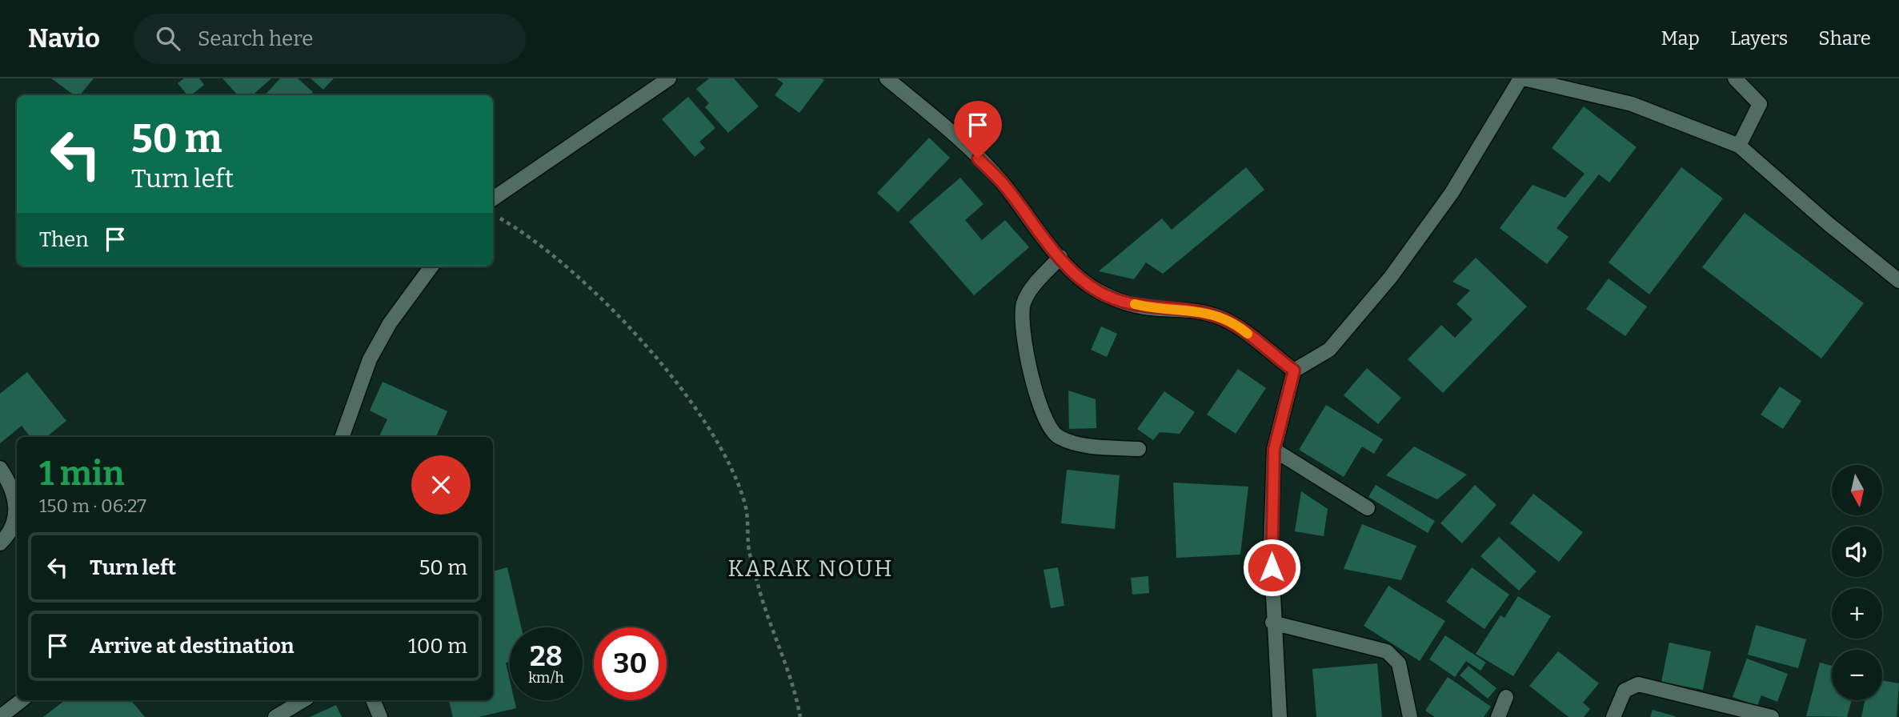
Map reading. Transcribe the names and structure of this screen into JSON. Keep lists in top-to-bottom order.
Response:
{
  "districts": ["KARAK NOUH"],
  "north": "bottom",
  "page": {
    "header": "Navio",
    "search": "Search here",
    "nav": ["Map", "Layers", "Share"],
    "turn": ["50 m", "Turn left"],
    "then": "Then",
    "heading": ["1 min", "150 m · 06:27"],
    "map_buttons": ["+", "−"],
    "list": [
      {
        "name": "Turn left",
        "value": "50 m"
      },
      {
        "name": "Arrive at destination",
        "value": "100 m"
      }
    ],
    "speed": "28 km/h",
    "limit": "30"
  }
}
